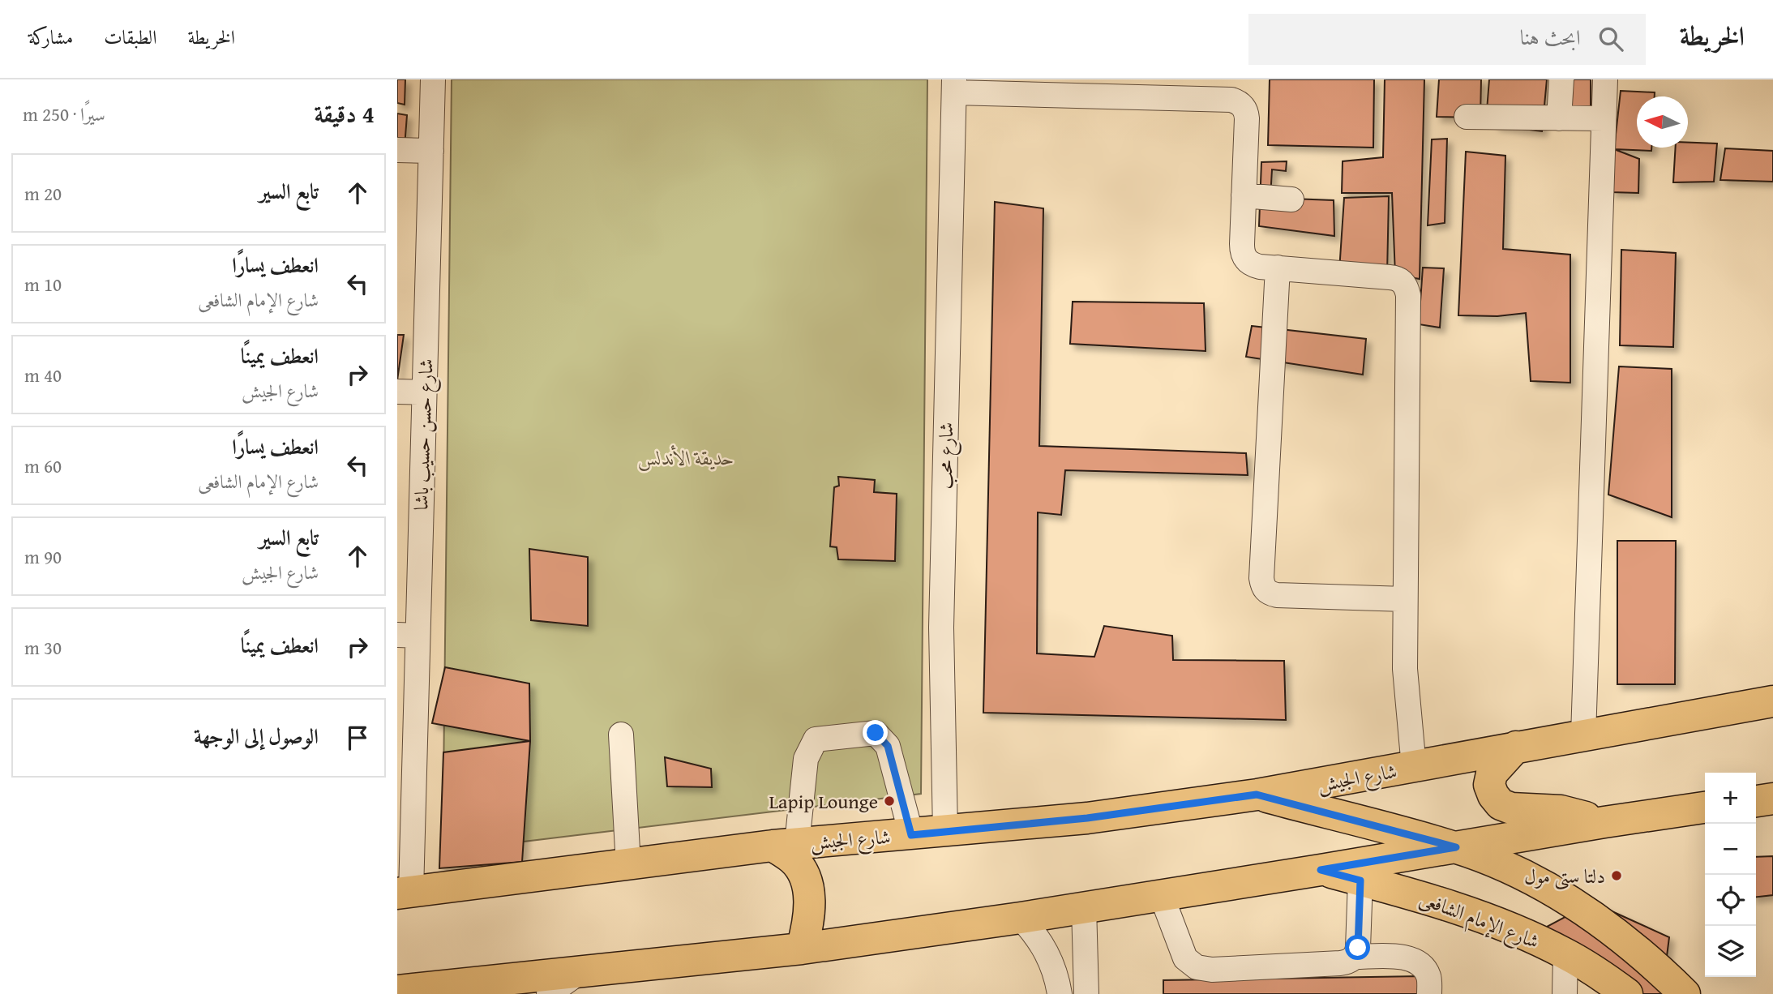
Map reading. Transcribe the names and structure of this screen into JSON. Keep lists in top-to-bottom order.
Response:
{
  "streets": {
    "main road": ["شارع الجيش", "شارع الإمام الشافعى"],
    "street": ["شارع حسن حسيب باشا", "شارع محب"]
  },
  "crossings": [
    ["شارع حسن حسيب باشا", "شارع الجيش"],
    ["شارع محب", "شارع الجيش"]
  ],
  "parks": ["حديقة الأندلس"],
  "places": ["Lapip Lounge", "دلتا ستى مول"],
  "north": "left",
  "page": {
    "header": "الخريطة",
    "search": "ابحث هنا",
    "nav": ["الخريطة", "الطبقات", "مشاركة"],
    "heading": ["4 دقيقة", "سيرًا · 250 m"],
    "list": [
      ["تابع السير", "20 m"],
      ["انعطف يسارًا", "شارع الإمام الشافعى", "10 m"],
      ["انعطف يمينًا", "شارع الجيش", "40 m"],
      ["انعطف يسارًا", "شارع الإمام الشافعى", "60 m"],
      ["تابع السير", "شارع الجيش", "90 m"],
      ["انعطف يمينًا", "30 m"],
      "الوصول إلى الوجهة"
    ],
    "map_buttons": ["+", "−"]
  }
}
